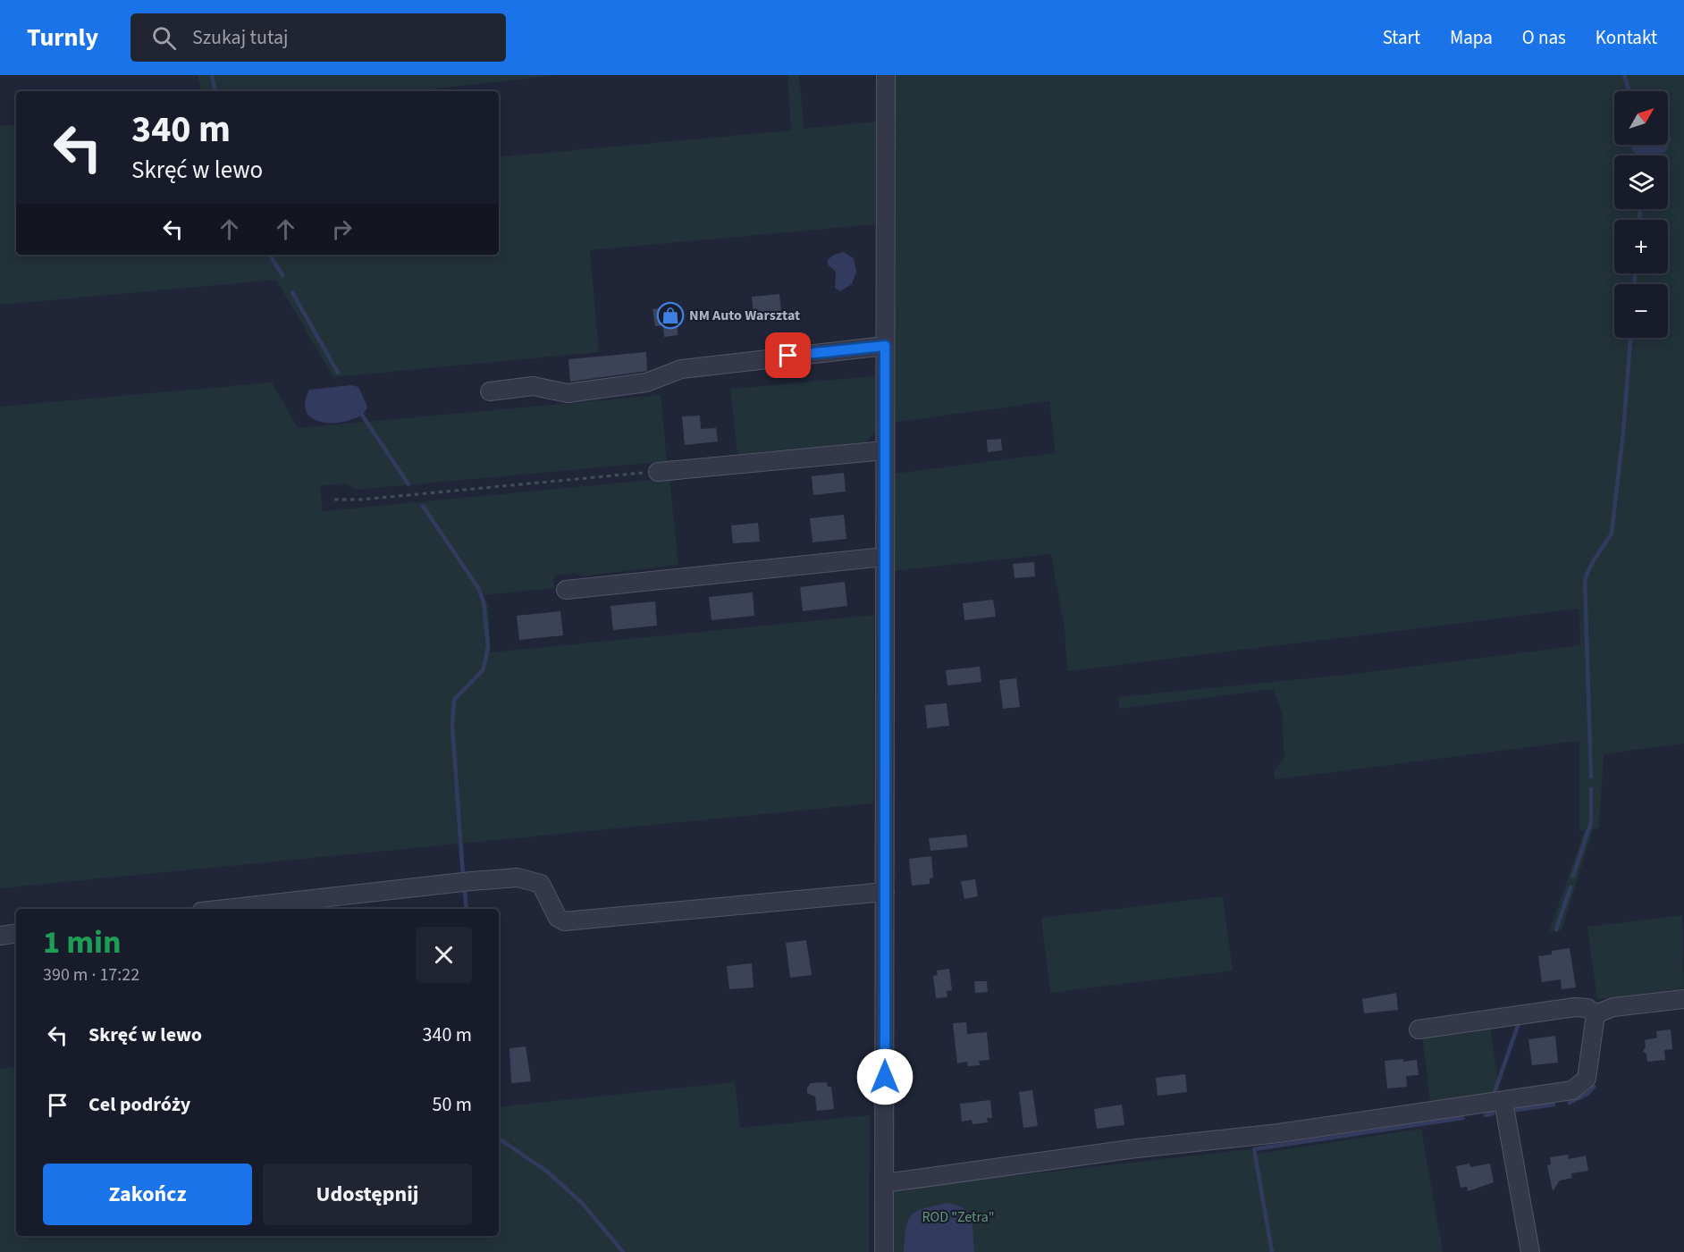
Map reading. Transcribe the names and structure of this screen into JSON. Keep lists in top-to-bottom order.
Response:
{
  "parks": ["ROD \"Zetra\""],
  "places": {
    "shop": ["NM Auto Warsztat"]
  },
  "north": "top right",
  "page": {
    "header": "Turnly",
    "search": "Szukaj tutaj",
    "nav": [
      "Start",
      "Mapa",
      "O nas",
      "Kontakt"
    ],
    "map_buttons": ["+", "−"],
    "turn": ["340 m", "Skręć w lewo"],
    "heading": ["1 min", "390 m · 17:22"],
    "list": [
      {
        "name": "Skręć w lewo",
        "value": "340 m"
      },
      {
        "name": "Cel podróży",
        "value": "50 m"
      }
    ],
    "buttons": ["Zakończ", "Udostępnij"]
  }
}
